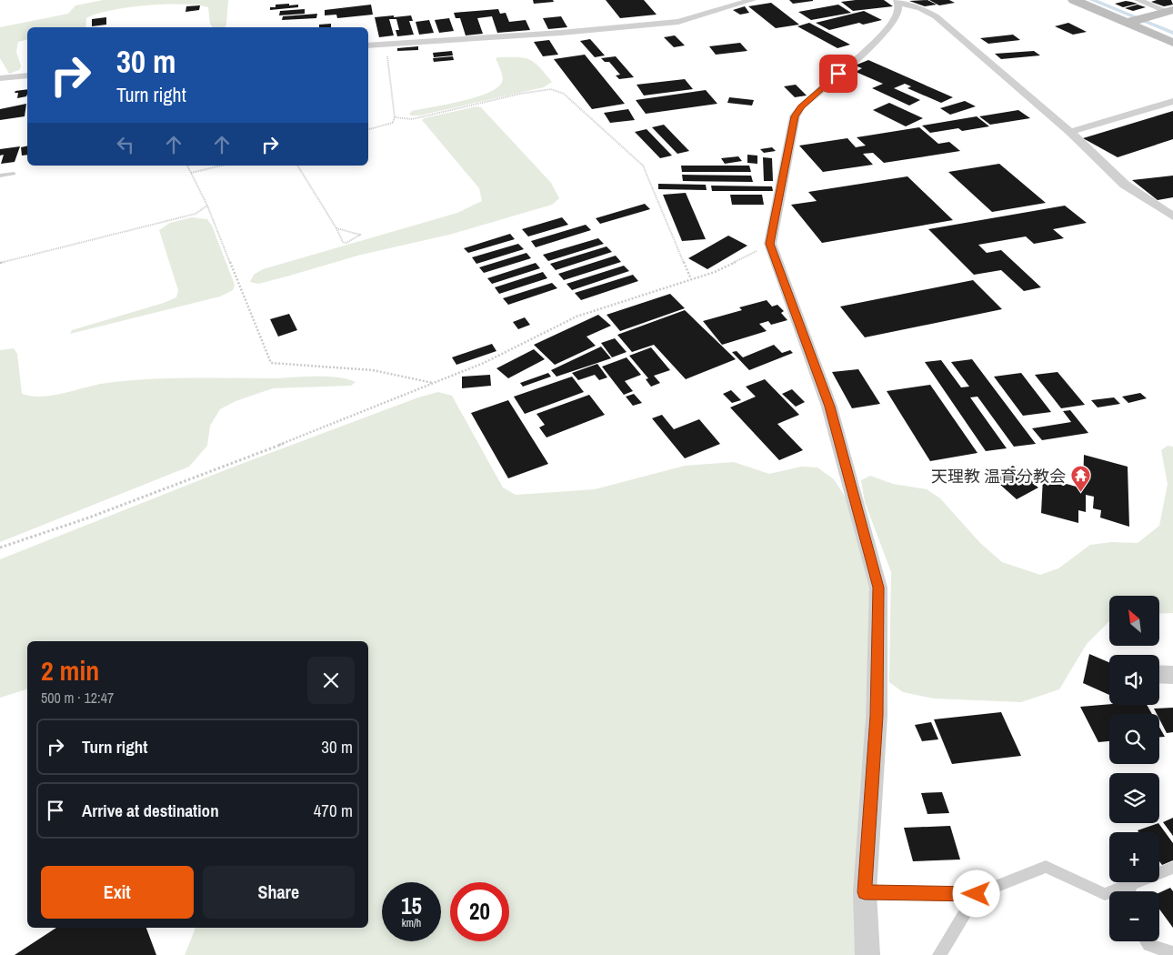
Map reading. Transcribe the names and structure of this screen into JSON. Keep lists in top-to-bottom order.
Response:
{
  "places": {
    "temple": ["天理教 温育分教会"]
  },
  "north": "top left",
  "page": {
    "turn": ["30 m", "Turn right"],
    "map_buttons": ["+", "−"],
    "heading": ["2 min", "500 m · 12:47"],
    "list": [
      {
        "name": "Turn right",
        "value": "30 m"
      },
      {
        "name": "Arrive at destination",
        "value": "470 m"
      }
    ],
    "buttons": ["Exit", "Share"],
    "speed": "15 km/h",
    "limit": "20"
  }
}
